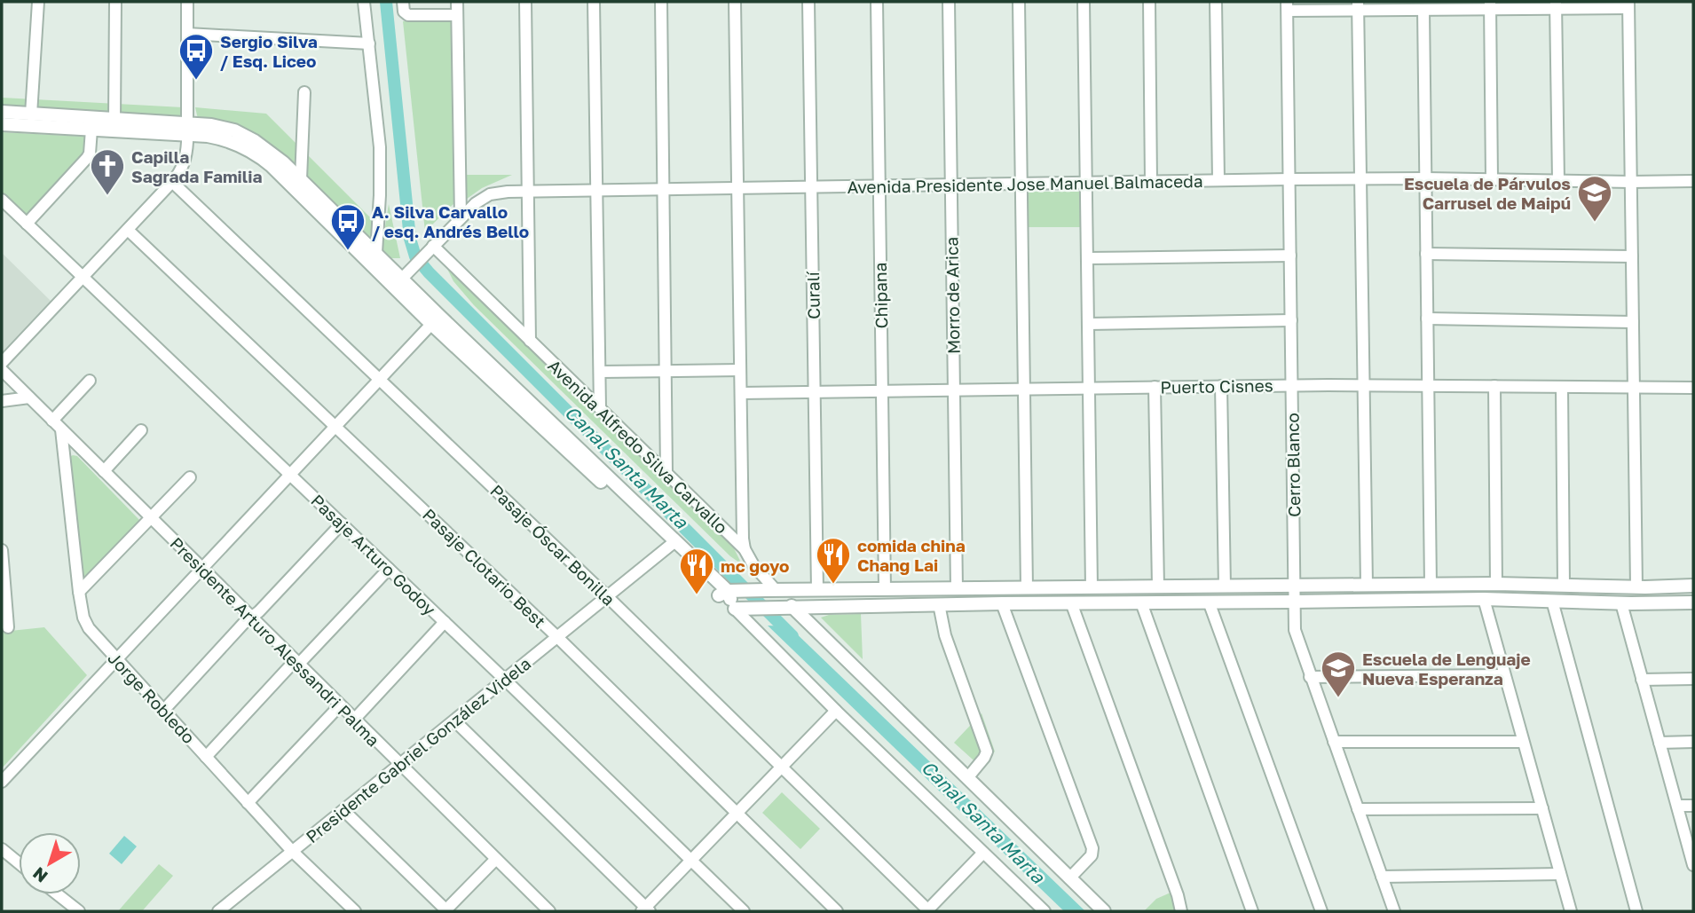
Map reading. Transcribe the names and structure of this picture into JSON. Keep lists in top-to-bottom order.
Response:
{
  "streets": {
    "street": [
      "Avenida Presidente Jose Manuel Balmaceda",
      "Curalí",
      "Chipana",
      "Morro de Arica",
      "Puerto Cisnes",
      "Avenida Alfredo Silva Carvallo",
      "Cerro Blanco",
      "Pasaje Óscar Bonilla",
      "Pasaje Arturo Godoy",
      "Pasaje Clotario Best",
      "Presidente Arturo Alessandri Palma",
      "Jorge Robledo",
      "Presidente Gabriel González Videla"
    ]
  },
  "crossings": [
    ["Avenida Presidente Jose Manuel Balmaceda", "Curalí"],
    ["Avenida Presidente Jose Manuel Balmaceda", "Chipana"],
    ["Avenida Presidente Jose Manuel Balmaceda", "Morro de Arica"],
    ["Avenida Presidente Jose Manuel Balmaceda", "Avenida Alfredo Silva Carvallo"],
    ["Avenida Presidente Jose Manuel Balmaceda", "Cerro Blanco"],
    ["Curalí", "Puerto Cisnes"],
    ["Chipana", "Puerto Cisnes"],
    ["Morro de Arica", "Puerto Cisnes"],
    ["Puerto Cisnes", "Cerro Blanco"],
    ["Pasaje Óscar Bonilla", "Presidente Gabriel González Videla"],
    ["Pasaje Arturo Godoy", "Presidente Gabriel González Videla"],
    ["Pasaje Clotario Best", "Presidente Gabriel González Videla"],
    ["Presidente Arturo Alessandri Palma", "Jorge Robledo"],
    ["Presidente Arturo Alessandri Palma", "Presidente Gabriel González Videla"],
    ["Jorge Robledo", "Presidente Gabriel González Videla"]
  ],
  "water": ["Canal Santa Marta"],
  "places": {
    "bus stop": ["Sergio Silva / Esq. Liceo", "A. Silva Carvallo / esq. Andrés Bello"],
    "church": ["Capilla Sagrada Familia"],
    "school or university": ["Escuela de Párvulos Carrusel de Maipú", "Escuela de Lenguaje Nueva Esperanza"],
    "restaurant": ["comida china Chang Lai", "mc goyo"]
  },
  "north": "bottom left"
}
